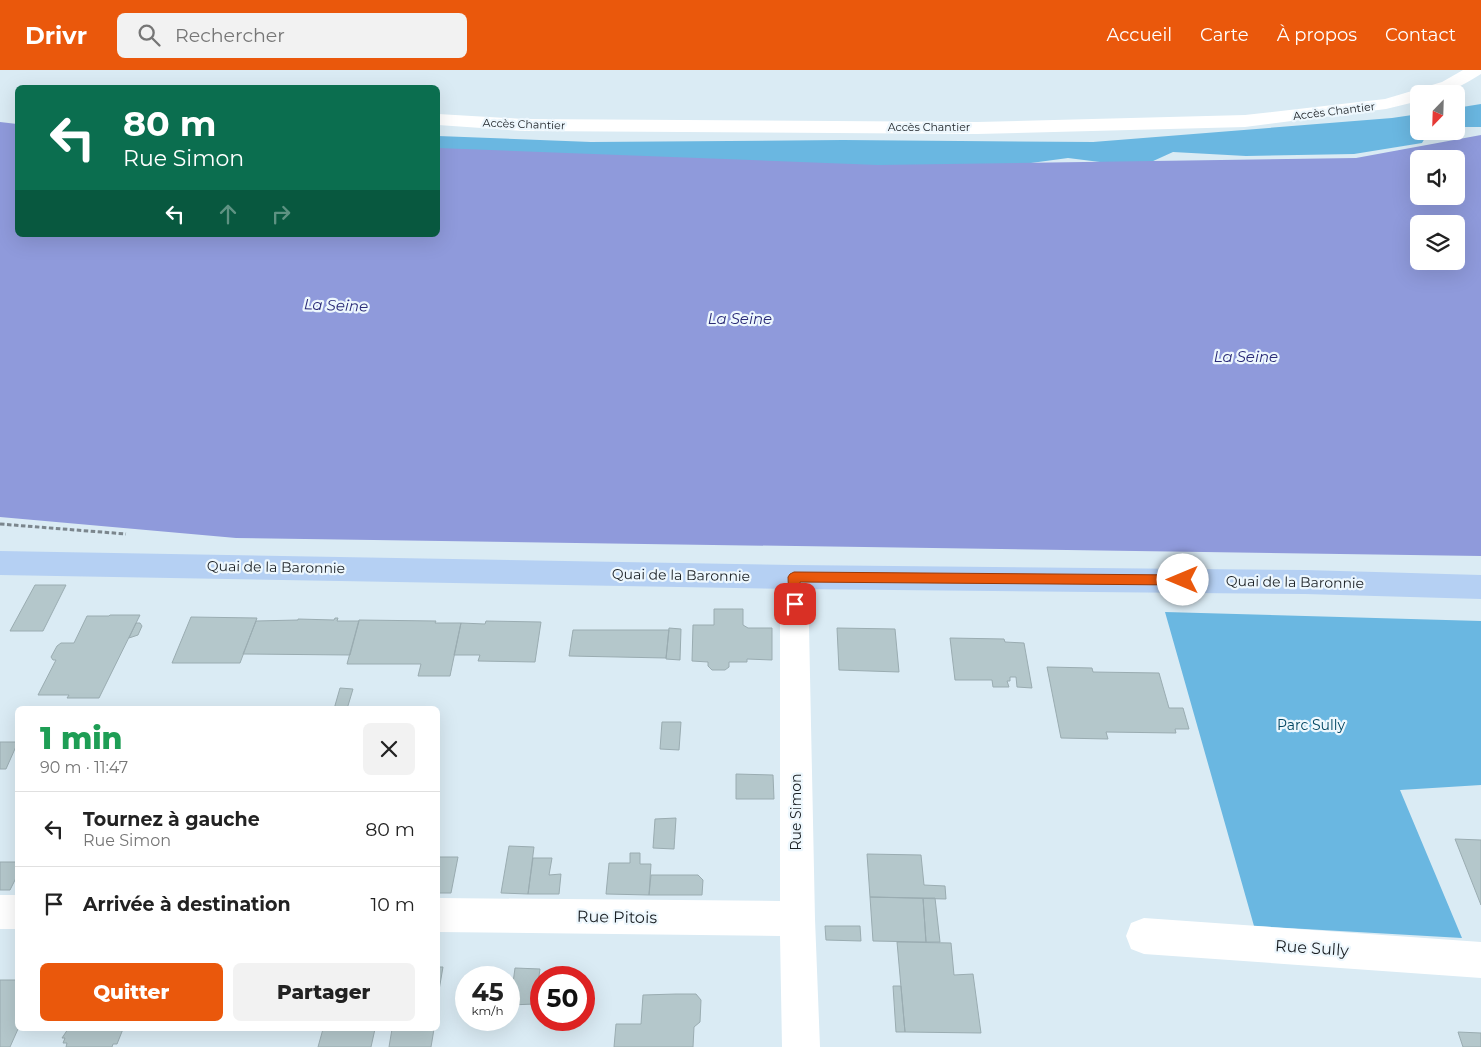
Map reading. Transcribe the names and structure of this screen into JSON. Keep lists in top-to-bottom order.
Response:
{
  "streets": {
    "main road": ["Quai de la Baronnie"],
    "street": [
      "Accès Chantier",
      "Rue Simon",
      "Rue Pitois",
      "Rue Sully"
    ]
  },
  "crossings": [
    ["Quai de la Baronnie", "Rue Simon"],
    ["Rue Simon", "Rue Pitois"]
  ],
  "water": ["La Seine"],
  "parks": ["Parc Sully"],
  "north": "bottom left",
  "page": {
    "header": "Drivr",
    "search": "Rechercher",
    "nav": [
      "Accueil",
      "Carte",
      "À propos",
      "Contact"
    ],
    "turn": ["80 m", "Rue Simon"],
    "heading": ["1 min", "90 m · 11:47"],
    "list": [
      {
        "name": "Tournez à gauche",
        "note": "Rue Simon",
        "value": "80 m"
      },
      {
        "name": "Arrivée à destination",
        "value": "10 m"
      }
    ],
    "buttons": ["Quitter", "Partager"],
    "speed": "45 km/h",
    "limit": "50"
  }
}
